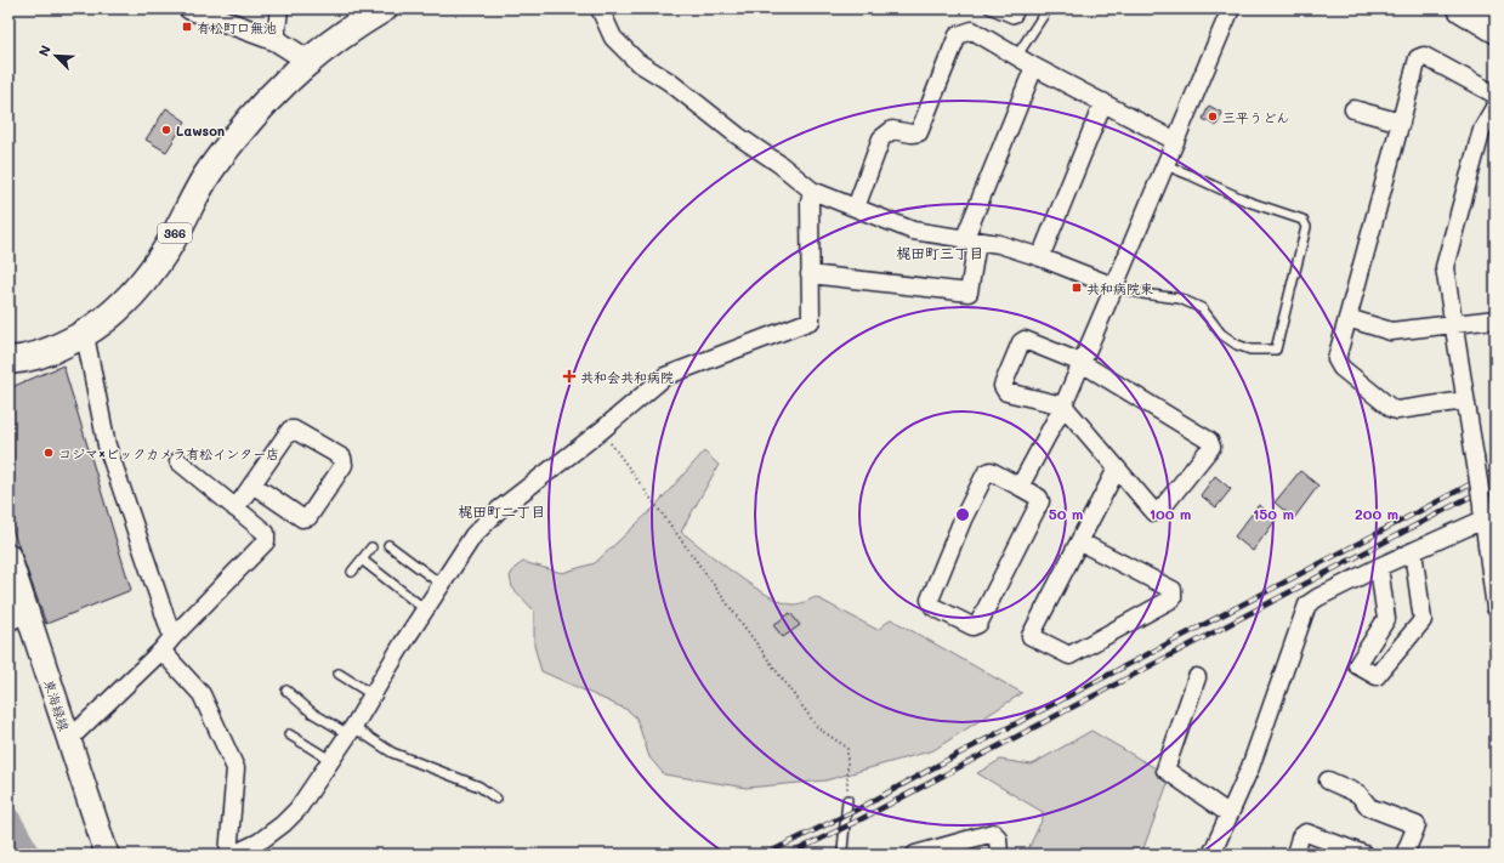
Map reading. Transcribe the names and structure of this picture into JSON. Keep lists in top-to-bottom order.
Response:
{
  "streets": {
    "highway": ["366"],
    "main road": ["東海緑線"]
  },
  "districts": ["梶田町三丁目", "梶田町二丁目"],
  "places": {
    "transit": ["有松町口無池", "共和病院東"],
    "other": ["三平うどん", "Lawson", "コジマ×ビックカメラ有松インター店"],
    "health": ["共和会共和病院"]
  },
  "north": "top left",
  "rings": [
    "50 m",
    "100 m",
    "150 m",
    "200 m"
  ]
}
